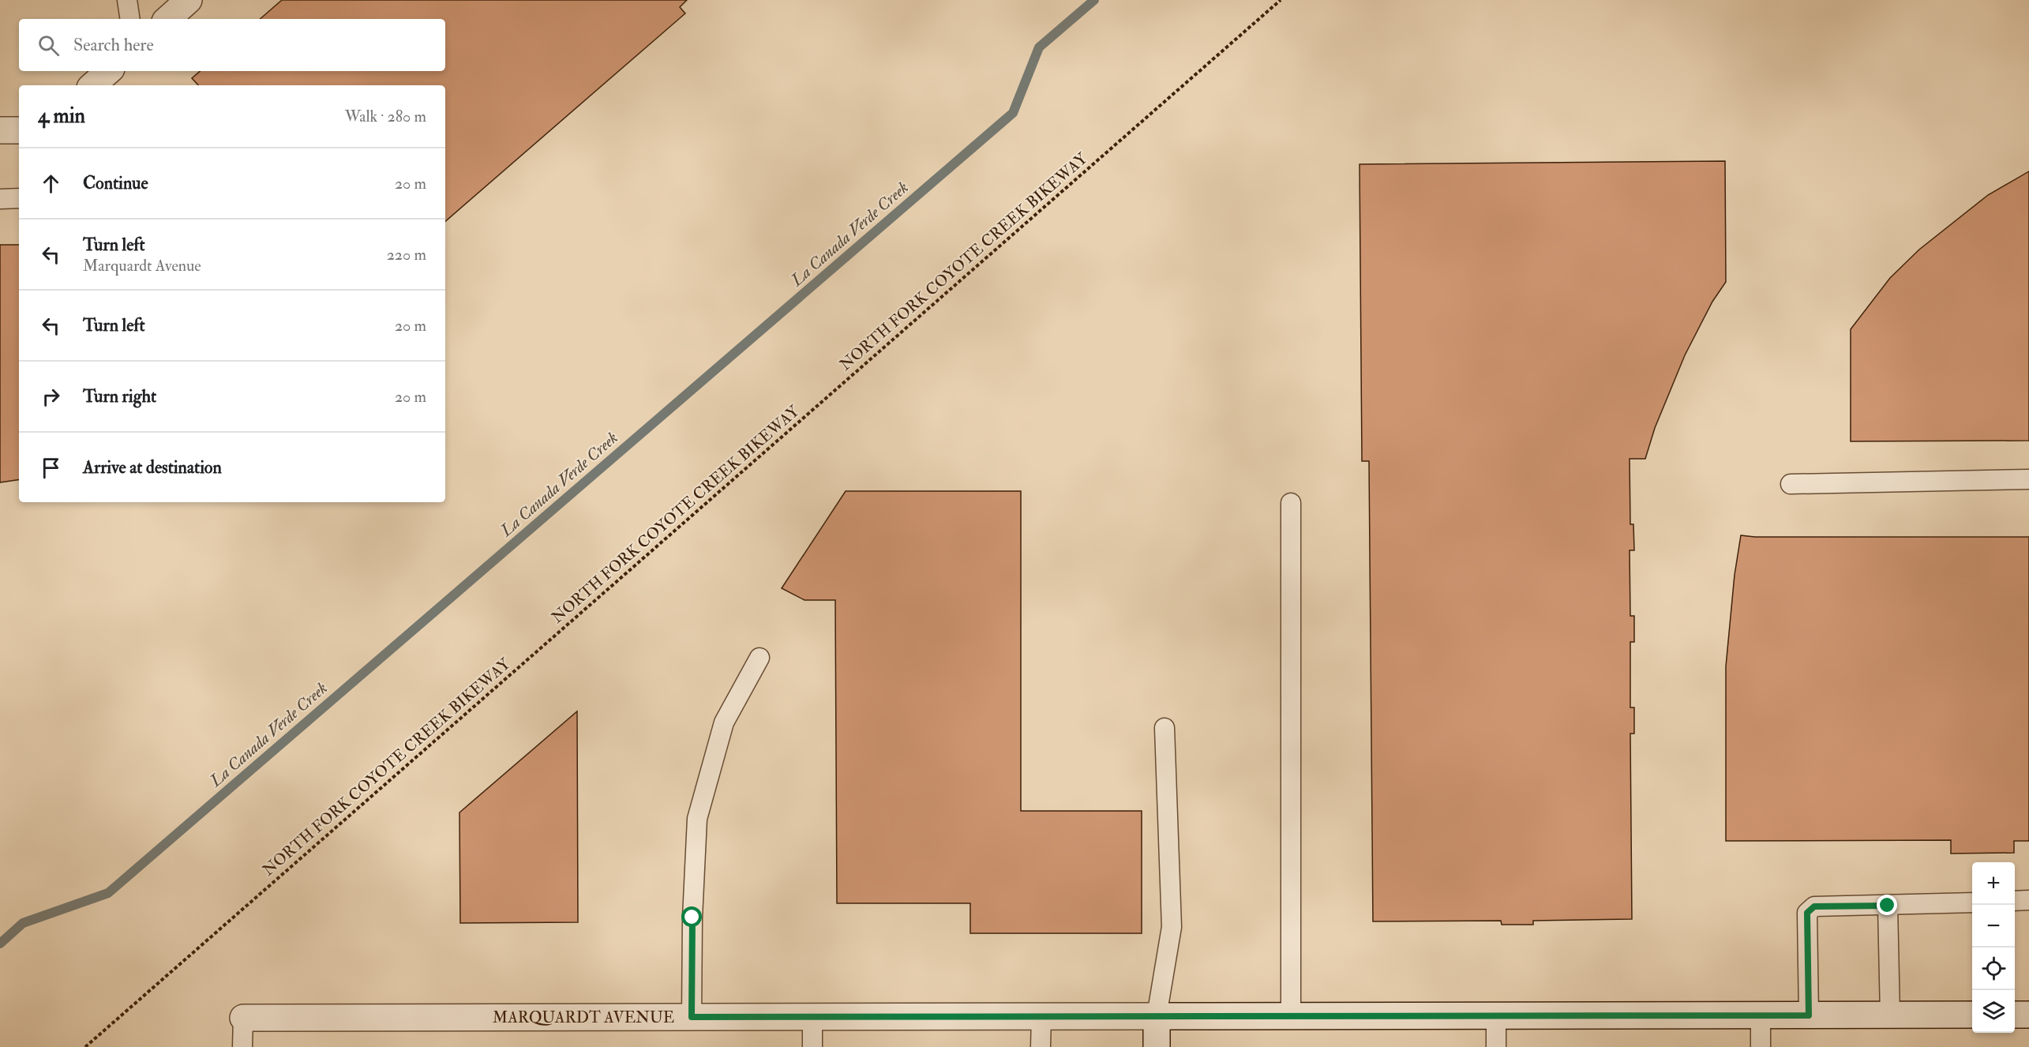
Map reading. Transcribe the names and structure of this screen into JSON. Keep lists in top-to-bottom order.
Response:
{
  "streets": {
    "street": ["MARQUARDT AVENUE"],
    "path": ["NORTH FORK COYOTE CREEK BIKEWAY"]
  },
  "water": ["La Canada Verde Creek"],
  "page": {
    "search": "Search here",
    "heading": ["4 min", "Walk · 280 m"],
    "list": [
      ["Continue", "20 m"],
      ["Turn left", "Marquardt Avenue", "220 m"],
      ["Turn left", "20 m"],
      ["Turn right", "20 m"],
      "Arrive at destination"
    ],
    "map_buttons": ["+", "−"]
  }
}
